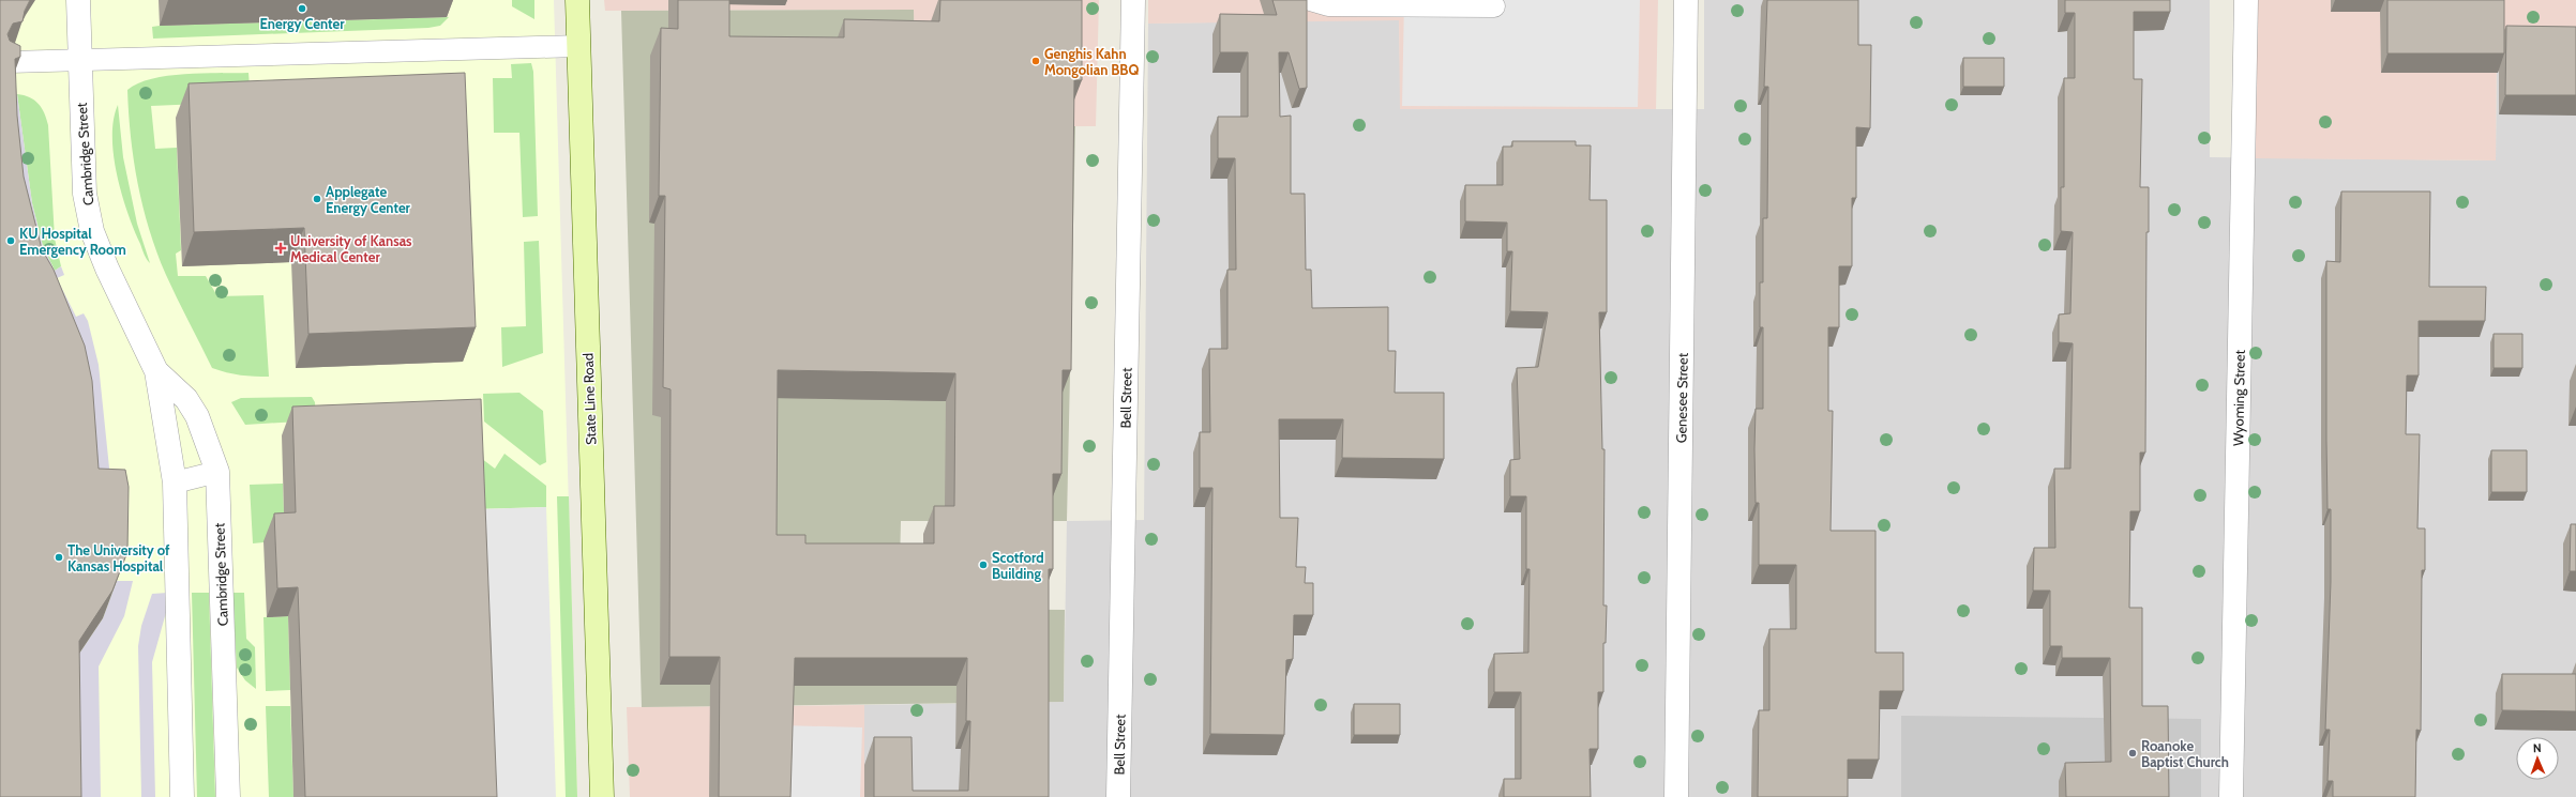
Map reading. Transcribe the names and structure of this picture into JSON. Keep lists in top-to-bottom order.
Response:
{
  "streets": {
    "street": [
      "Cambridge Street",
      "Bell Street",
      "Genesee Street",
      "Wyoming Street",
      "State Line Road"
    ]
  },
  "places": {
    "other": [
      "Energy Center",
      "Genghis Kahn Mongolian BBQ",
      "Applegate Energy Center",
      "KU Hospital Emergency Room",
      "The University of Kansas Hospital",
      "Scotford Building",
      "Roanoke Baptist Church"
    ],
    "health": ["University of Kansas Medical Center"]
  },
  "north": "top"
}
